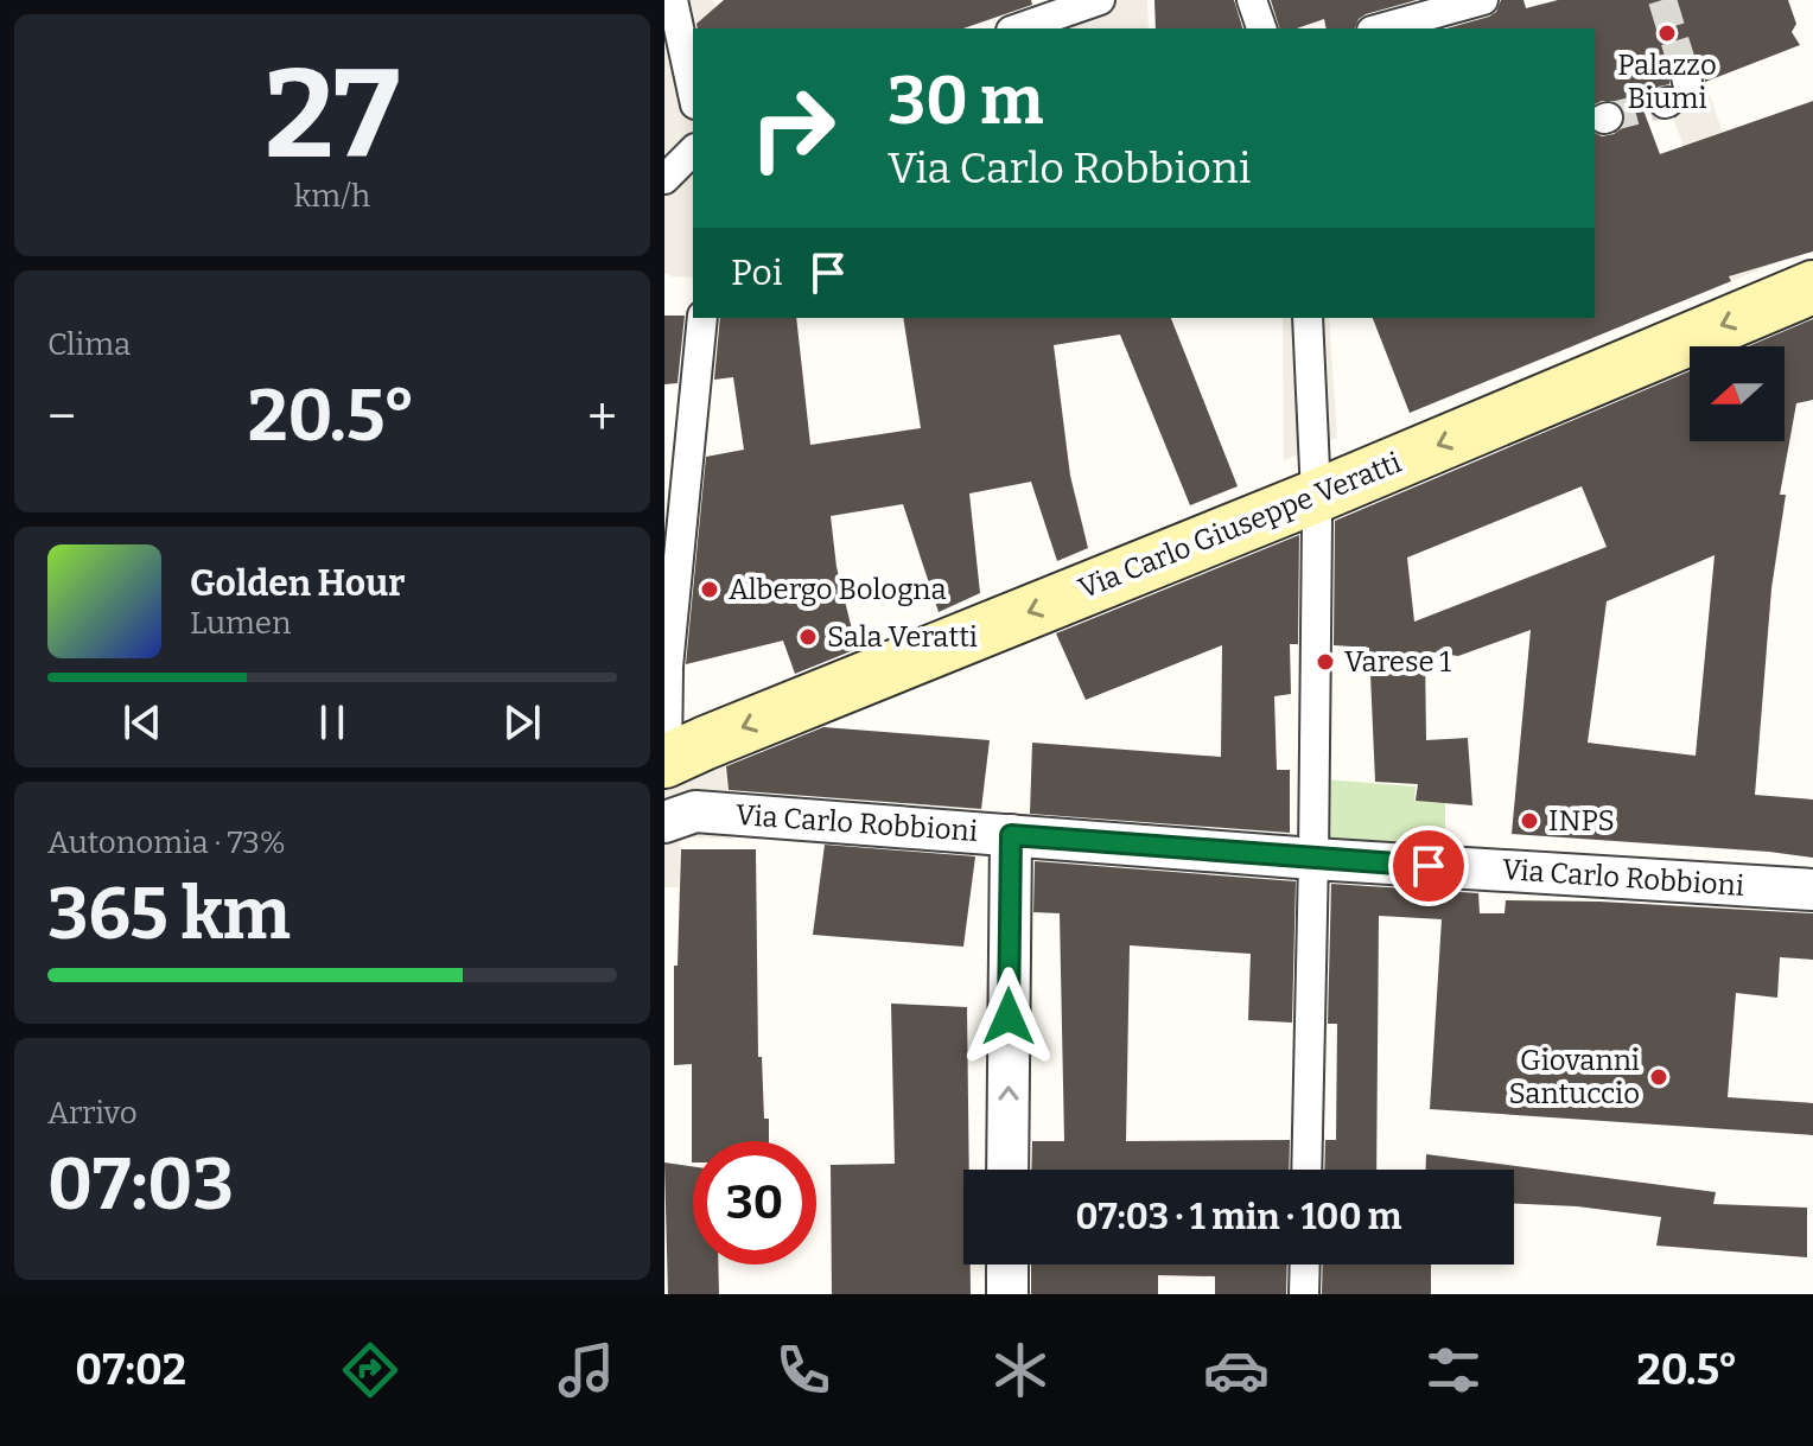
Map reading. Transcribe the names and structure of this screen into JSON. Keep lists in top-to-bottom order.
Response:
{
  "streets": {
    "main road": ["Via Carlo Giuseppe Veratti"],
    "street": ["Via Carlo Robbioni"]
  },
  "one_way": ["Via Carlo Giuseppe Veratti"],
  "places": [
    "Palazzo Biumi",
    "Albergo Bologna",
    "Sala Veratti",
    "Varese 1",
    "INPS",
    "Giovanni Santuccio"
  ],
  "north": "left",
  "page": {
    "tile": [
      ["27", "km/h"],
      "Clima",
      ["Autonomia · 73%", "365 km"],
      ["Arrivo", "07:03"]
    ],
    "turn": ["30 m", "Via Carlo Robbioni"],
    "then": "Poi",
    "heat": ["−", "20.5°", "+"],
    "song": ["Golden Hour", "Lumen"],
    "limit": "30",
    "trip": "07:03 · 1 min · 100 m",
    "tabs": ["07:02", "20.5°"]
  }
}
